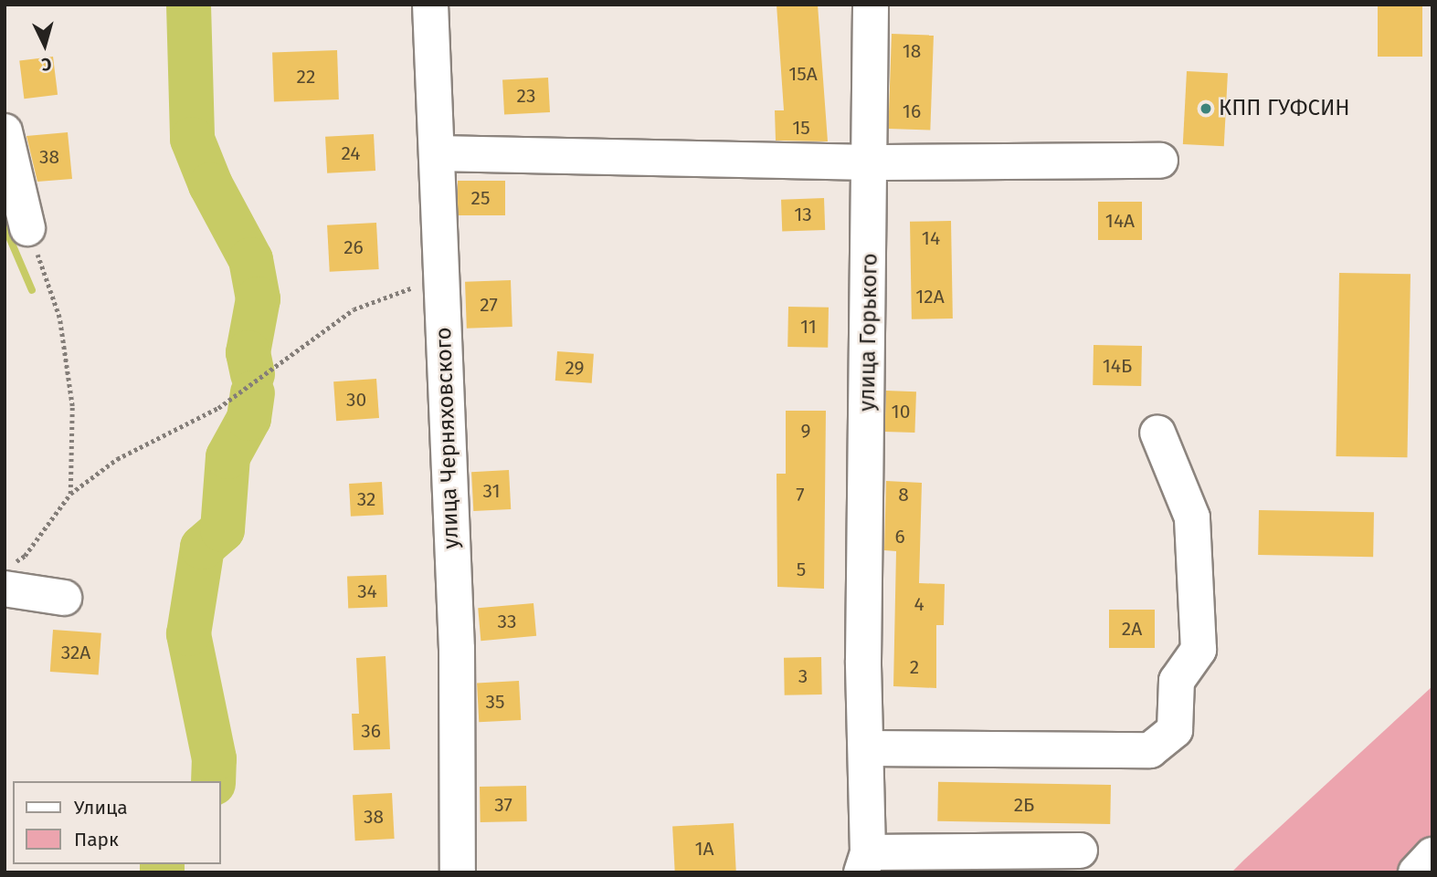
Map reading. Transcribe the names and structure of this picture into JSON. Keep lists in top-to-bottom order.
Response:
{
  "streets": {
    "street": ["улица Горького", "улица Черняховского"]
  },
  "places": ["КПП ГУФСИН"],
  "house_numbers": [
    "18",
    "15А",
    "22",
    "23",
    "16",
    "15",
    "24",
    "38",
    "25",
    "13",
    "14А",
    "14",
    "26",
    "12А",
    "27",
    "11",
    "14Б",
    "29",
    "30",
    "10",
    "9",
    "31",
    "7",
    "8",
    "32",
    "6",
    "5",
    "34",
    "4",
    "33",
    "2А",
    "32А",
    "2",
    "3",
    "35",
    "36",
    "37",
    "2Б",
    "38",
    "1А"
  ],
  "legend": ["Улица", "Парк"],
  "north": "bottom"
}
